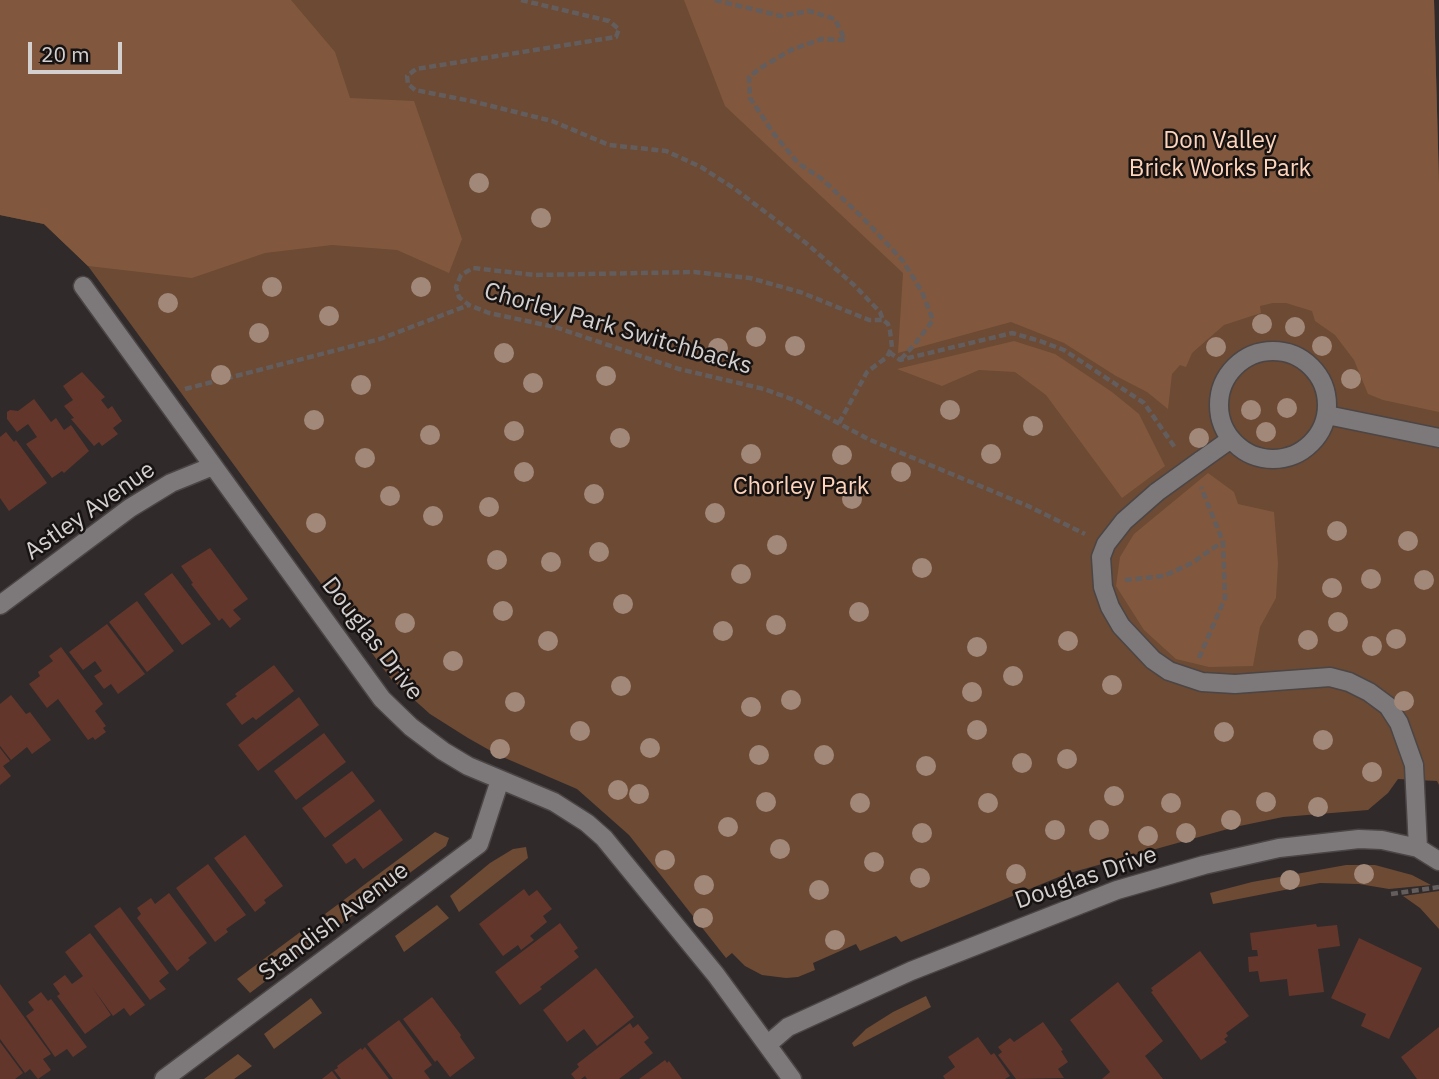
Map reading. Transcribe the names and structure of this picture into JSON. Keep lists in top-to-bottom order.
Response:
{
  "streets": {
    "street": ["Astley Avenue", "Douglas Drive", "Standish Avenue"],
    "path": ["Chorley Park Switchbacks"]
  },
  "crossings": [
    ["Astley Avenue", "Douglas Drive"],
    ["Douglas Drive", "Standish Avenue"]
  ],
  "parks": ["Don Valley Brick Works Park", "Chorley Park"],
  "scale_bar": "20 m"
}
